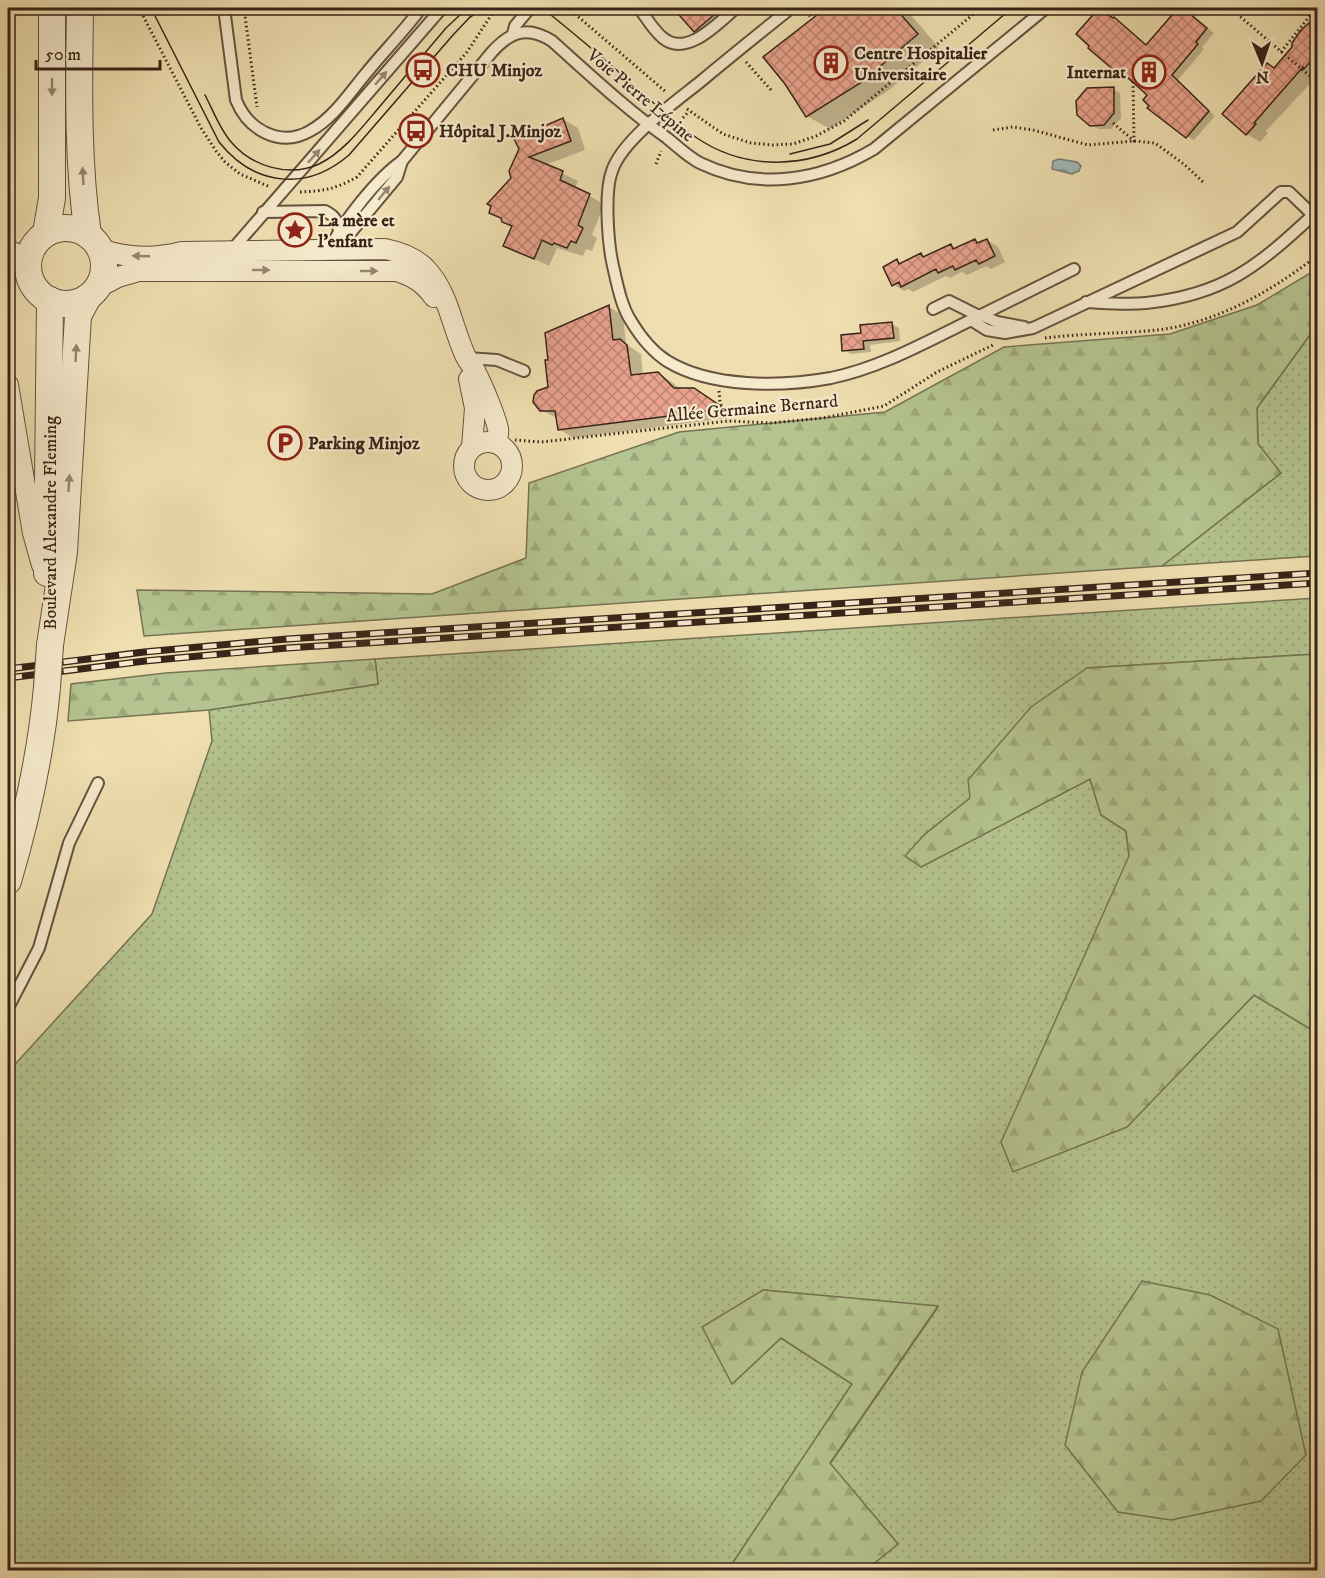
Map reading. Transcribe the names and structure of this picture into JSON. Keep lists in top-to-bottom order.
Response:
{
  "streets": {
    "street": ["Boulevard Alexandre Fleming"],
    "lane": ["Voie Pierre Lépine"],
    "path": ["Allée Germaine Bernard"]
  },
  "places": {
    "building": ["Centre Hospitalier Universitaire", "Internat"],
    "bus stop": ["CHU Minjoz", "Hôpital J.Minjoz"],
    "place": ["La mère et l'enfant"],
    "parking": ["Parking Minjoz"]
  },
  "scale_bar": "50 m",
  "north": "bottom"
}
